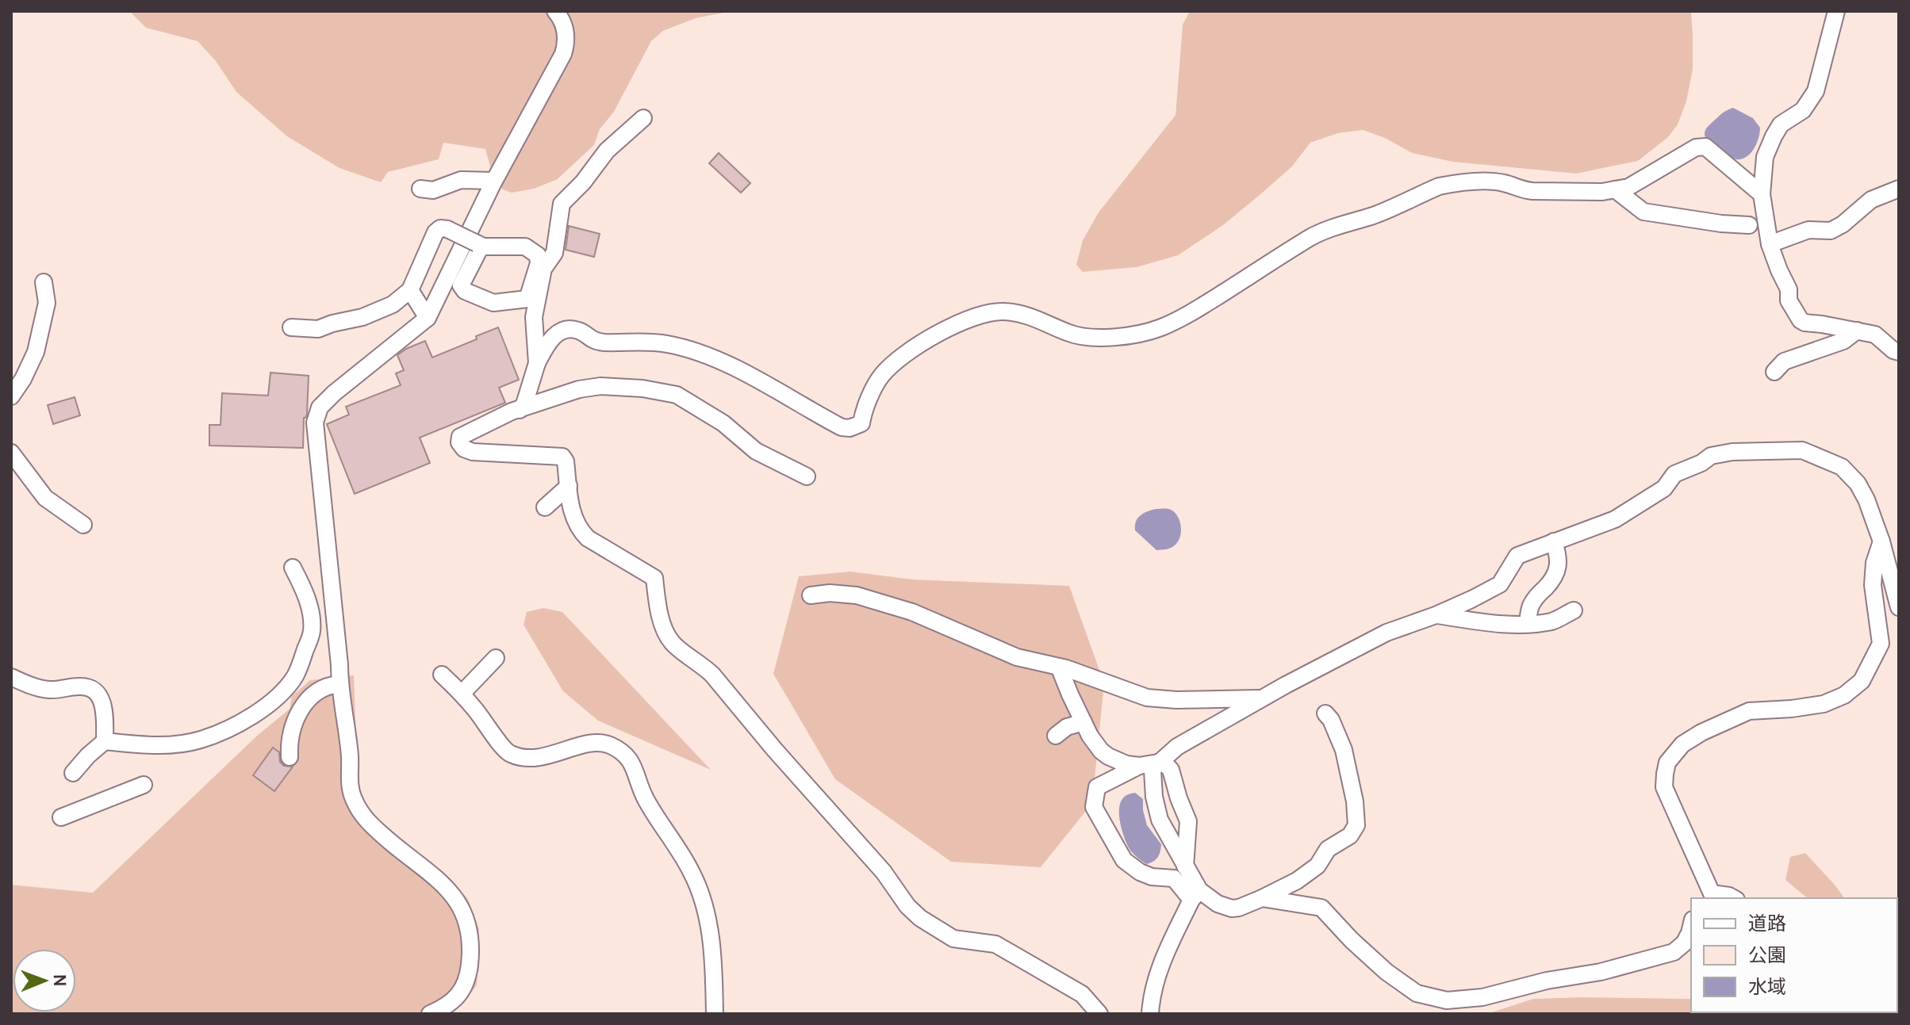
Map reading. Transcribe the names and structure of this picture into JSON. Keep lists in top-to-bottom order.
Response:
{
  "legend": ["道路", "公園", "水域"],
  "north": "right"
}
